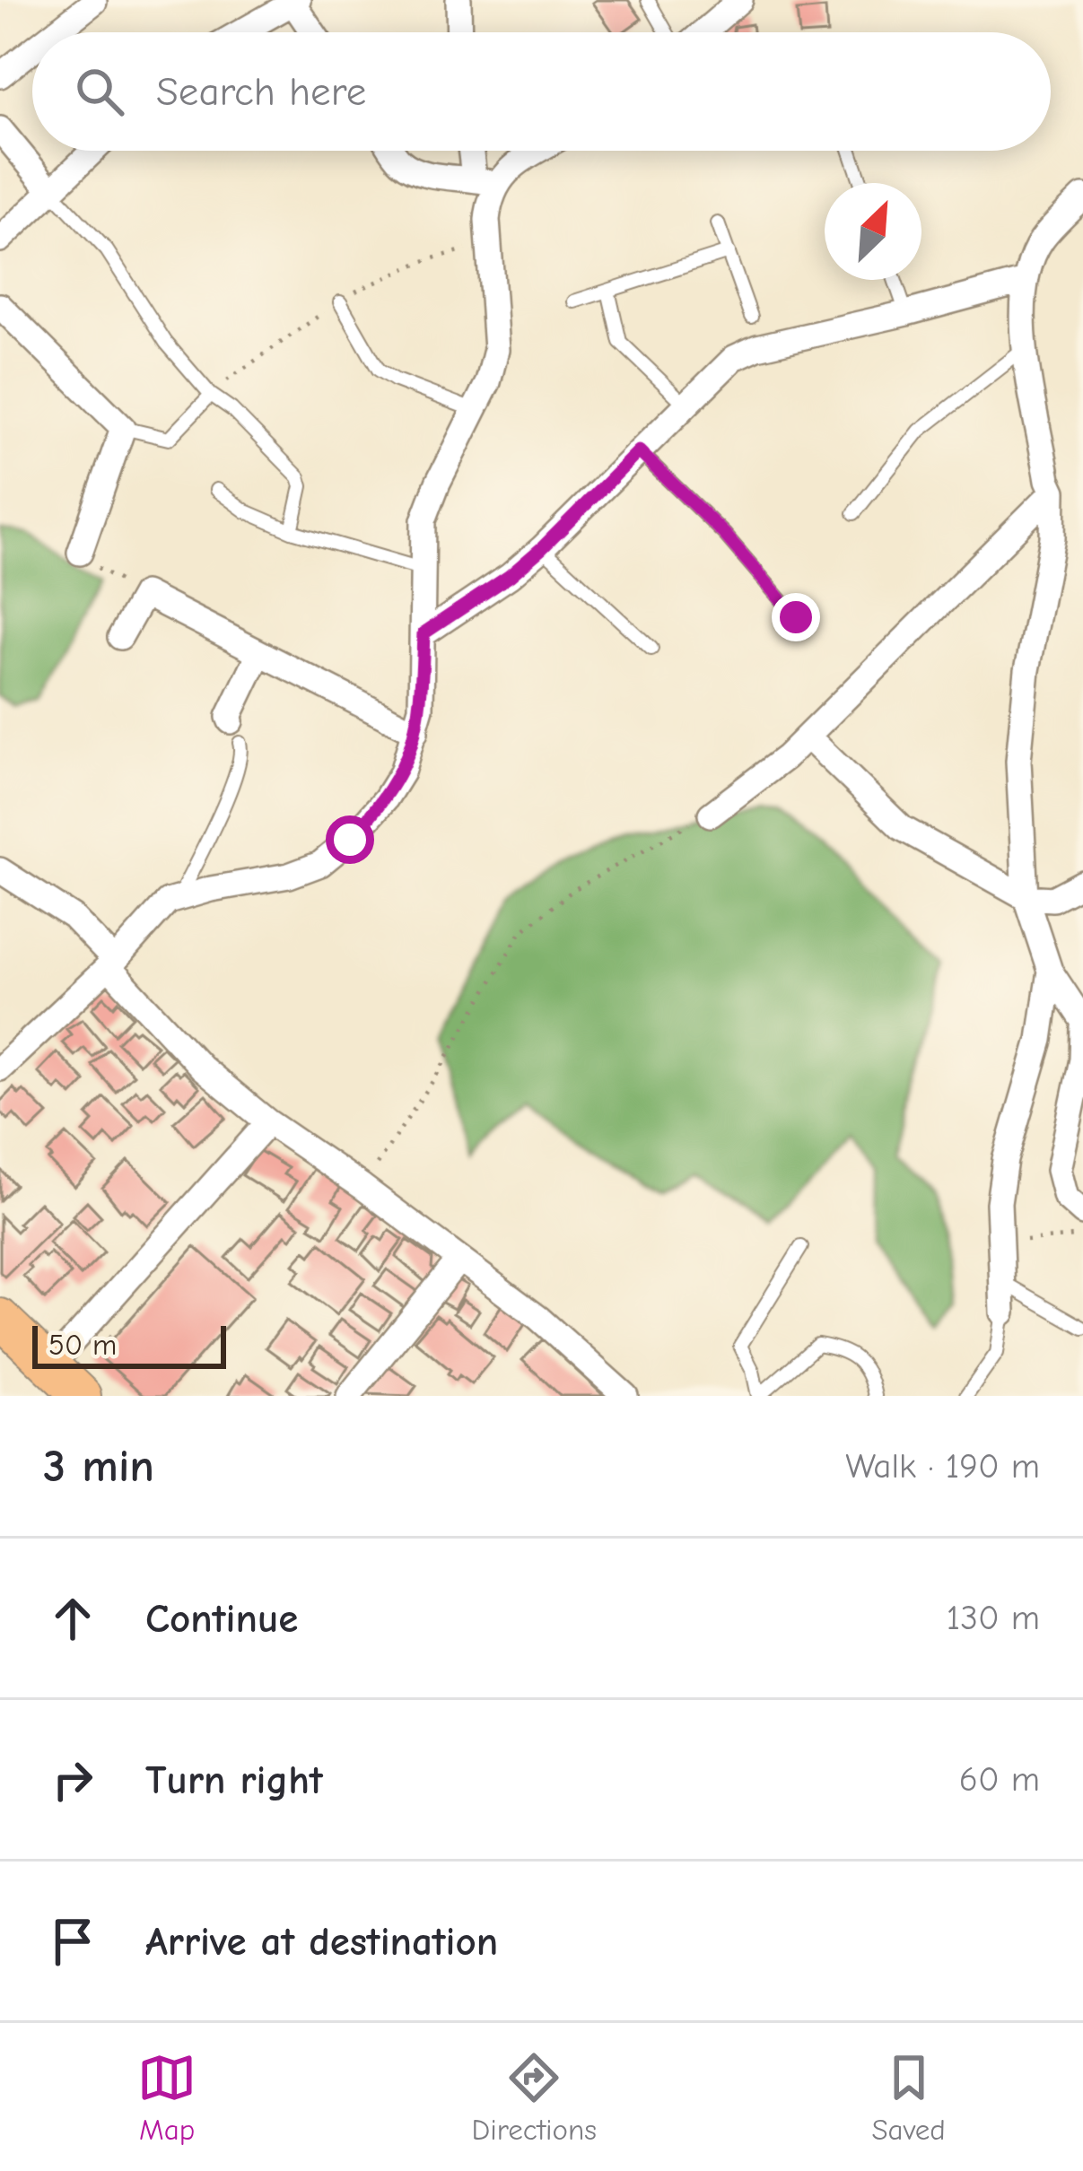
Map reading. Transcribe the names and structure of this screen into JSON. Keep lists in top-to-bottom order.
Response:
{
  "scale_bar": "50 m",
  "north": "top right",
  "page": {
    "search": "Search here",
    "scale": "50 m",
    "heading": ["3 min", "Walk · 190 m"],
    "list": [
      ["Continue", "130 m"],
      ["Turn right", "60 m"],
      "Arrive at destination"
    ],
    "nav": ["Map", "Directions", "Saved"]
  }
}
